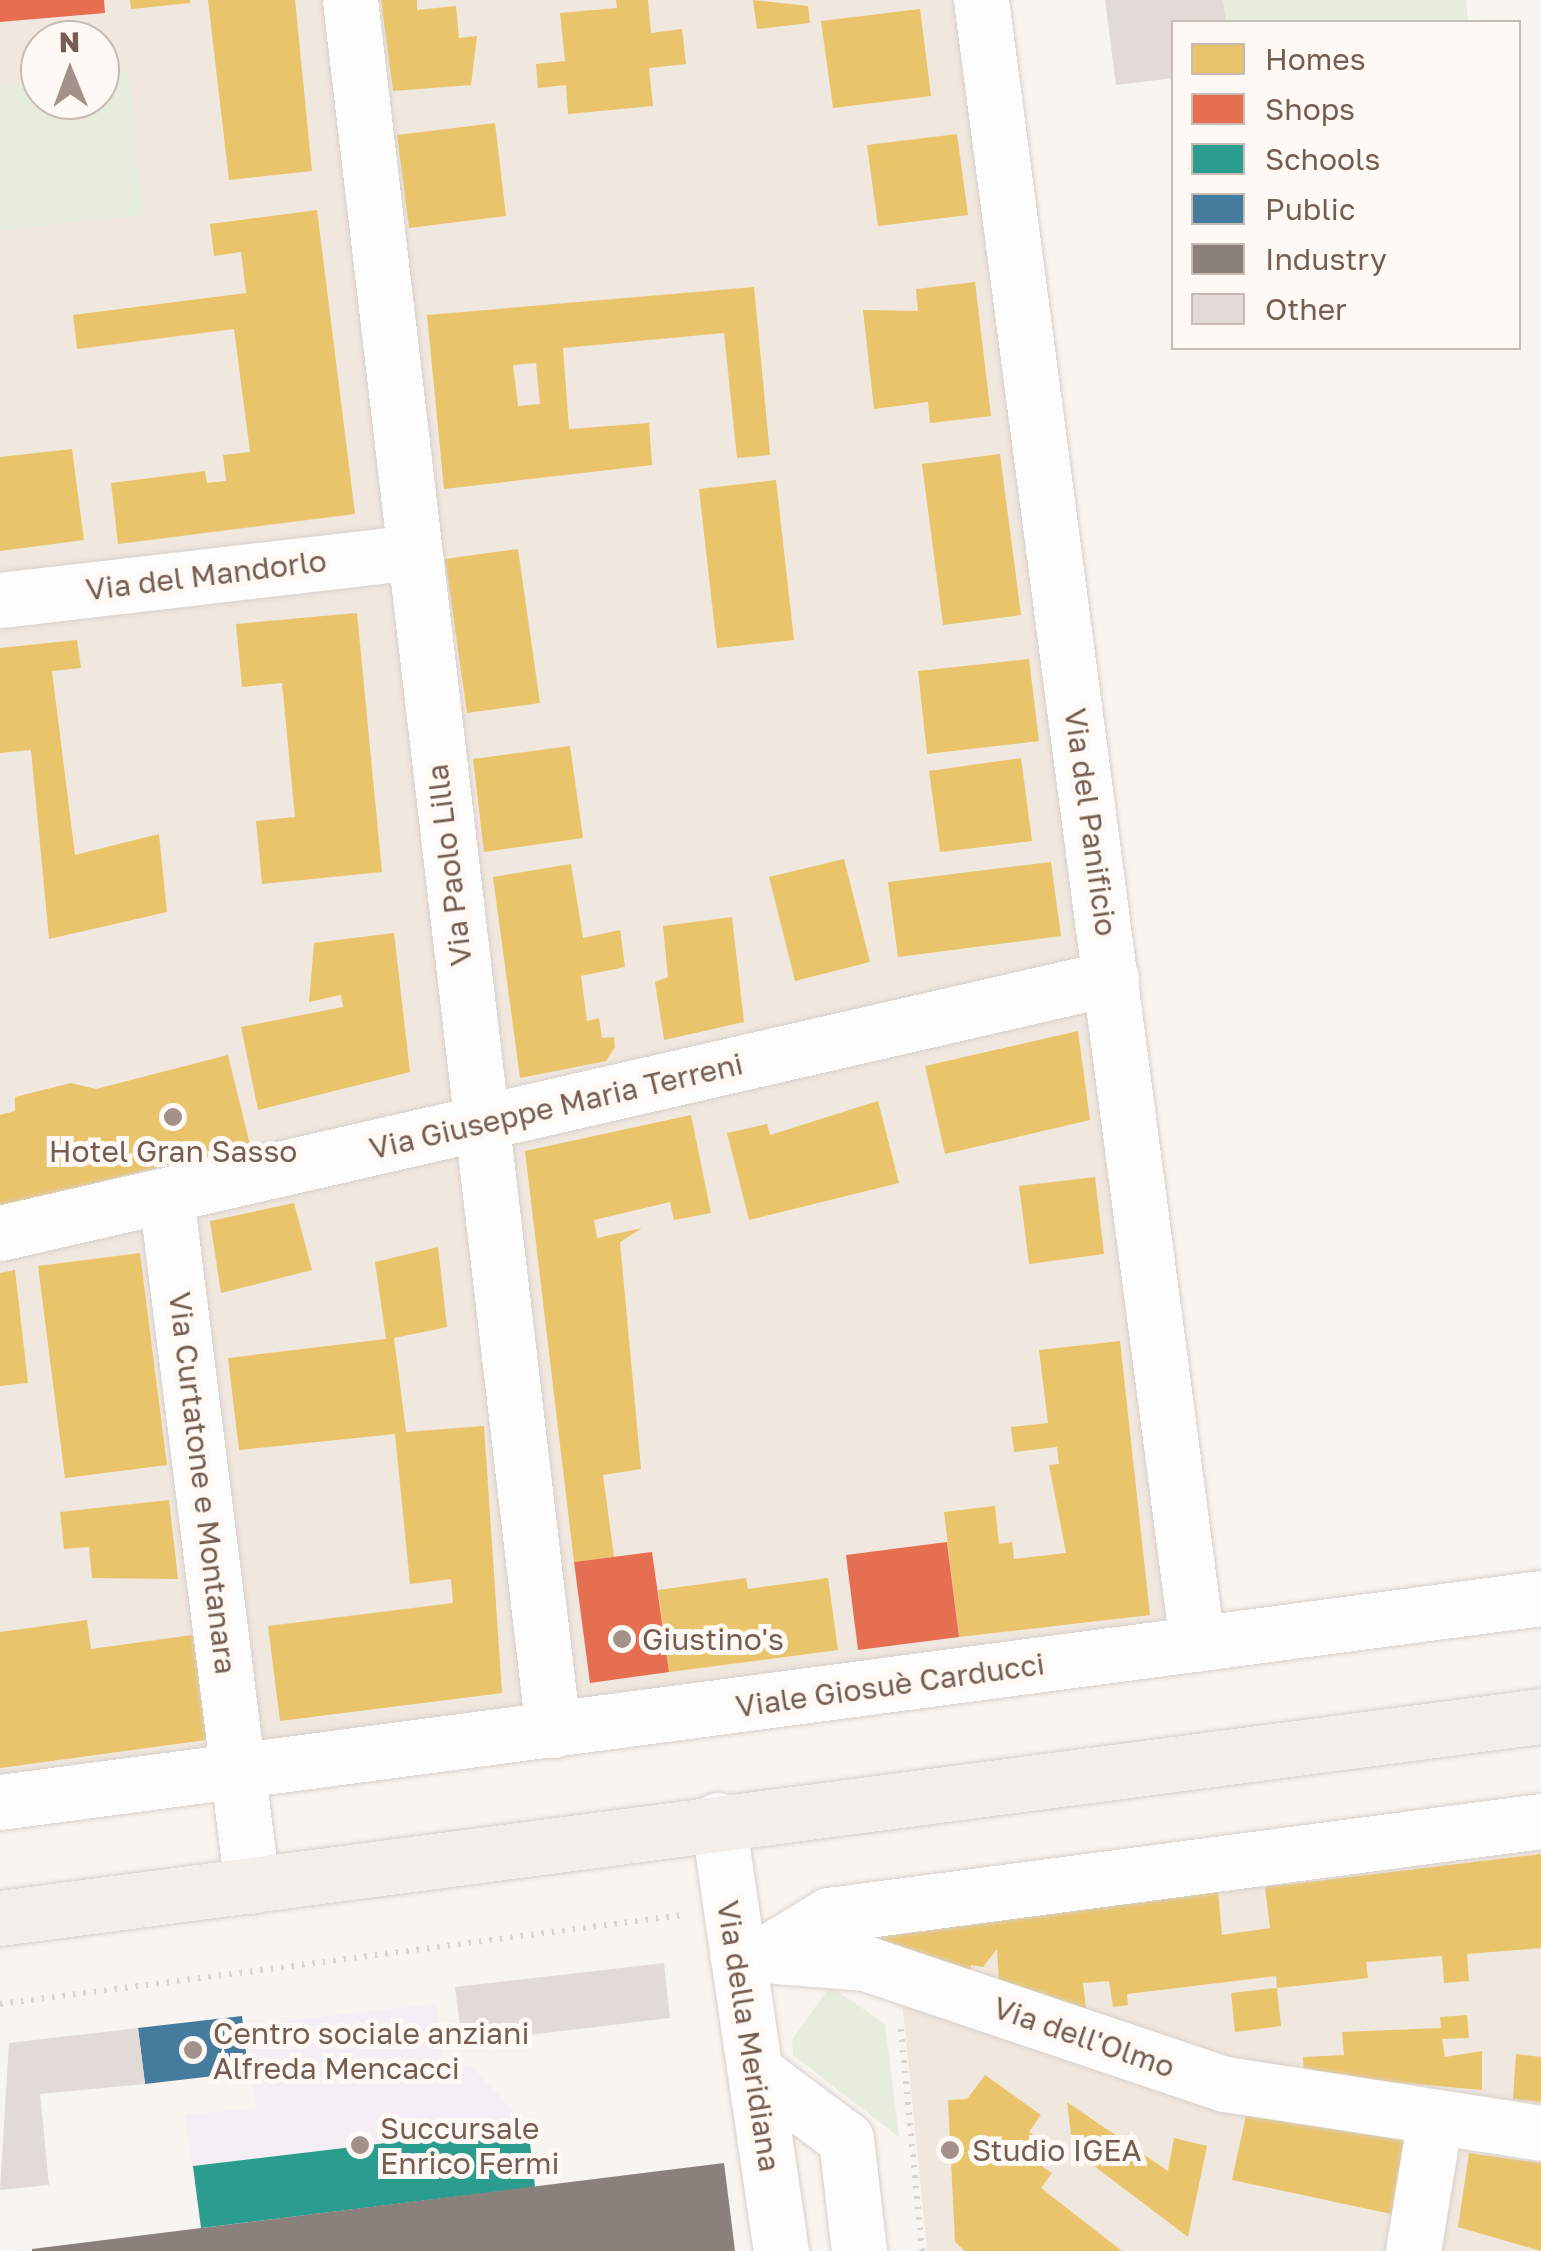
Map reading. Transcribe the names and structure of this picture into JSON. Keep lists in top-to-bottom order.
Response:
{
  "streets": {
    "street": [
      "Via del Mandorlo",
      "Via del Panificio",
      "Via Paolo Lilla",
      "Via Giuseppe Maria Terreni",
      "Via Curtatone e Montanara",
      "Viale Giosuè Carducci",
      "Via della Meridiana",
      "Via dell'Olmo"
    ]
  },
  "crossings": [
    ["Via del Mandorlo", "Via Paolo Lilla"],
    ["Via del Panificio", "Via Giuseppe Maria Terreni"],
    ["Via del Panificio", "Viale Giosuè Carducci"],
    ["Via Paolo Lilla", "Via Giuseppe Maria Terreni"],
    ["Via Paolo Lilla", "Viale Giosuè Carducci"],
    ["Via Giuseppe Maria Terreni", "Via Curtatone e Montanara"],
    ["Via Curtatone e Montanara", "Viale Giosuè Carducci"],
    ["Via della Meridiana", "Via dell'Olmo"]
  ],
  "places": [
    "Hotel Gran Sasso",
    "Giustino's",
    "Centro sociale anziani Alfreda Mencacci",
    "Succursale Enrico Fermi",
    "Studio IGEA"
  ],
  "legend": [
    "Homes",
    "Shops",
    "Schools",
    "Public",
    "Industry",
    "Other"
  ],
  "north": "top"
}
